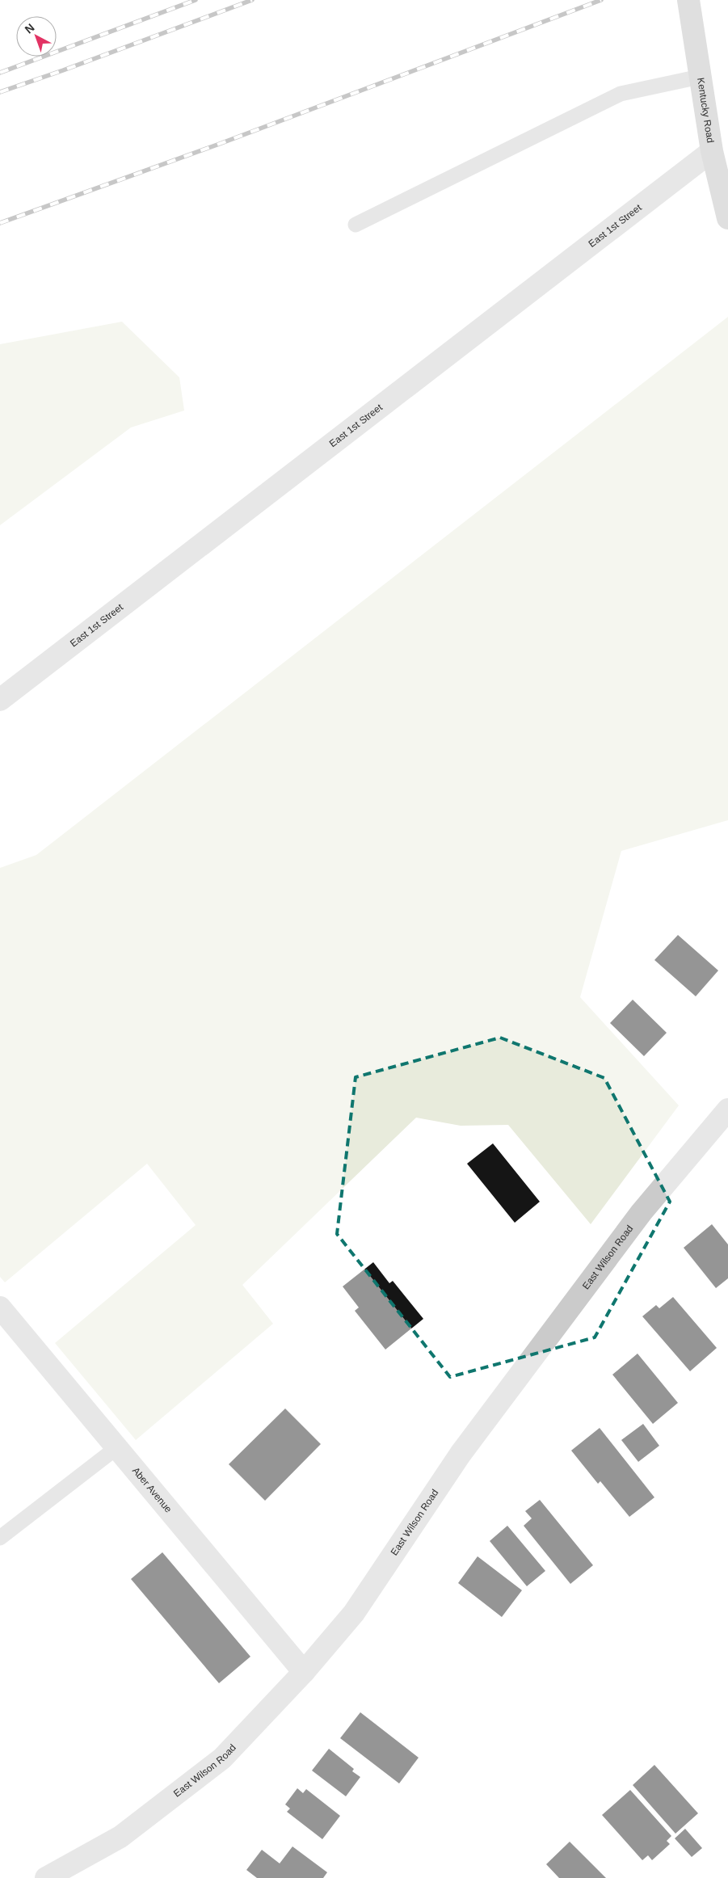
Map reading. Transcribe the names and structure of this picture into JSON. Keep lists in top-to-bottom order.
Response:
{
  "streets": {
    "street": [
      "Kentucky Road",
      "East 1st Street",
      "East Wilson Road",
      "Aber Avenue"
    ]
  },
  "crossings": [
    ["Kentucky Road", "East 1st Street"],
    ["East Wilson Road", "Aber Avenue"]
  ],
  "north": "top left"
}
